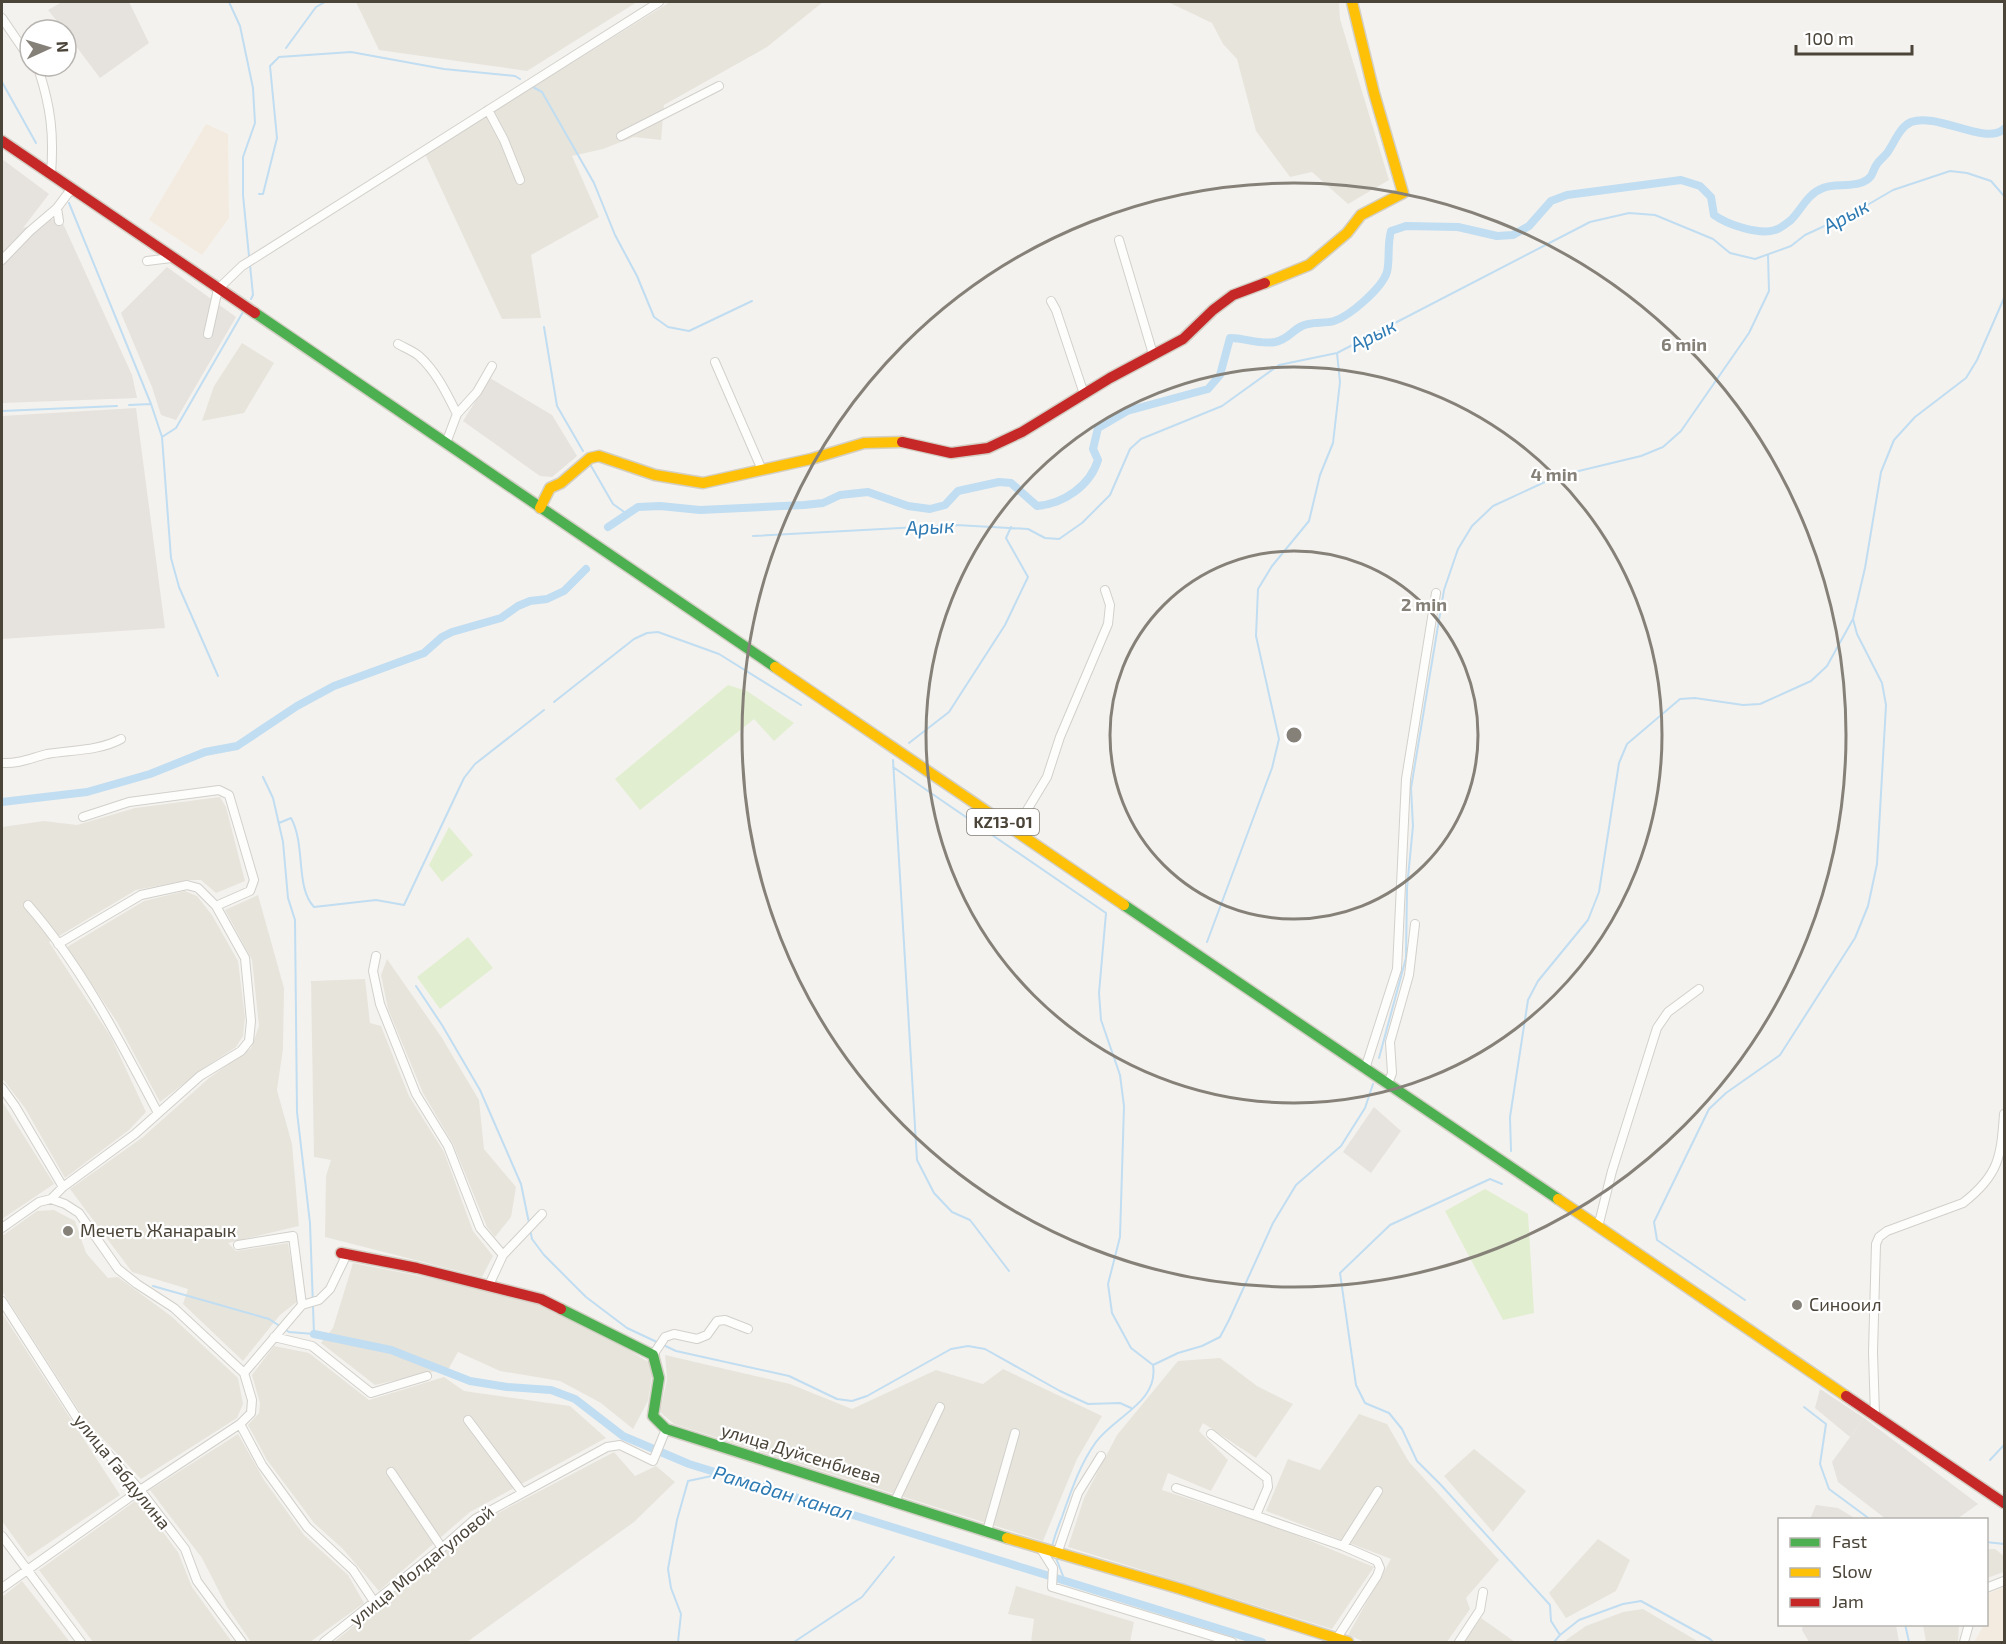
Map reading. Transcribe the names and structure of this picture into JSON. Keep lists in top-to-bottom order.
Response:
{
  "streets": {
    "main road": ["KZ13-01", "улица Дуйсенбиева"],
    "street": ["улица Габдулина", "улица Молдагуловой"]
  },
  "crossings": [
    ["улица Дуйсенбиева", "улица Молдагуловой"]
  ],
  "water": ["Арык", "Рамадан канал"],
  "places": ["Мечеть Жанараык", "Синооил"],
  "legend": ["Fast", "Slow", "Jam"],
  "scale_bar": "100 m",
  "north": "right",
  "rings": ["6 min", "4 min", "2 min"]
}
